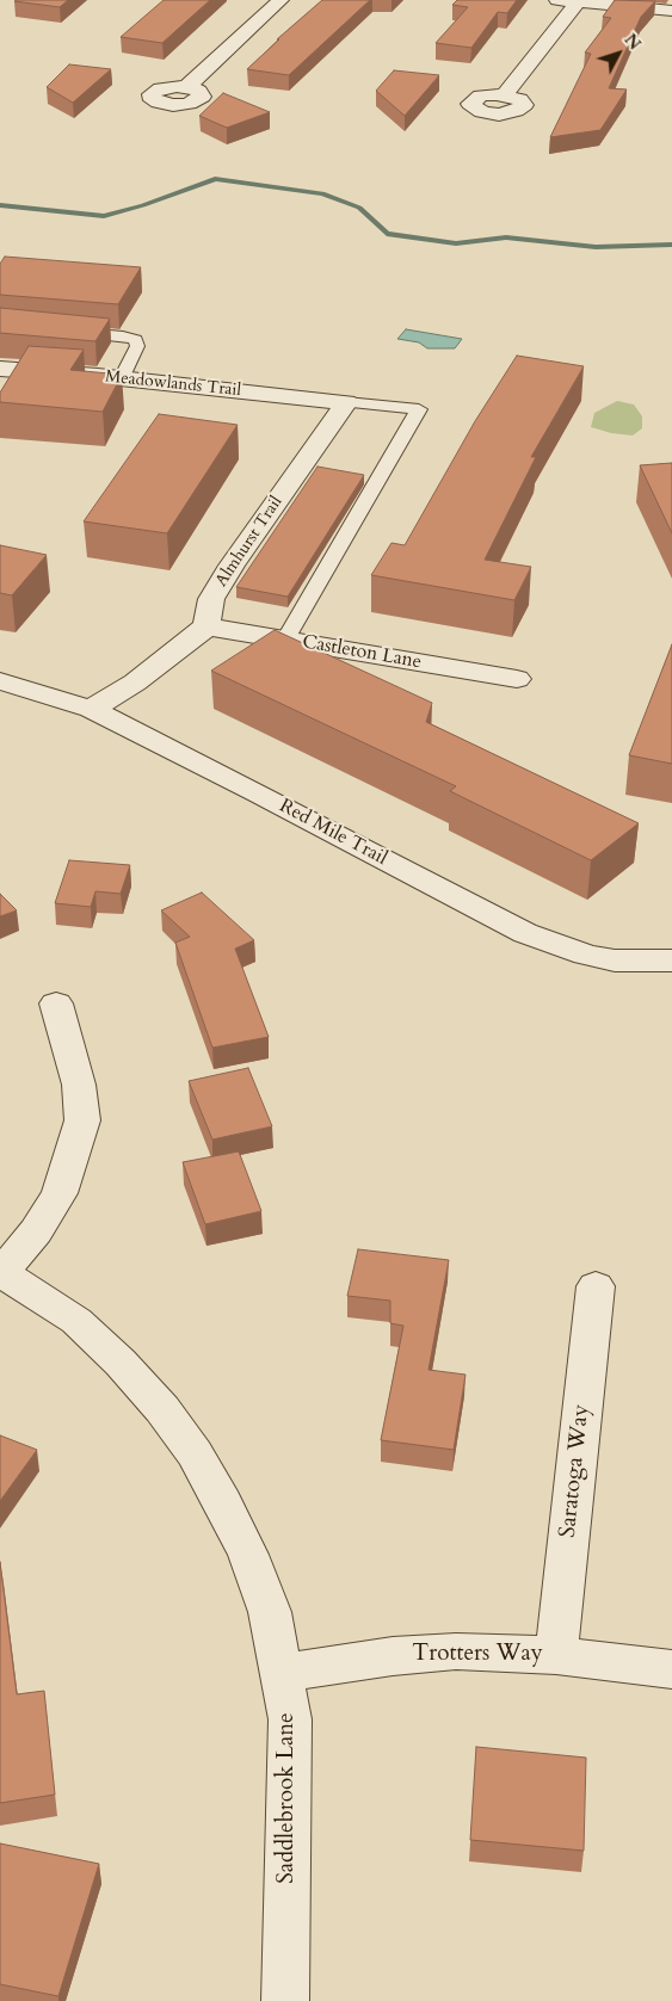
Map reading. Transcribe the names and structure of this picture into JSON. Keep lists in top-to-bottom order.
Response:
{
  "streets": {
    "street": [
      "Meadowlands Trail",
      "Almhurst Trail",
      "Castleton Lane",
      "Red Mile Trail",
      "Saratoga Way",
      "Trotters Way",
      "Saddlebrook Lane"
    ]
  },
  "crossings": [
    ["Meadowlands Trail", "Almhurst Trail"],
    ["Almhurst Trail", "Castleton Lane"],
    ["Saratoga Way", "Trotters Way"],
    ["Trotters Way", "Saddlebrook Lane"]
  ],
  "north": "top right"
}
